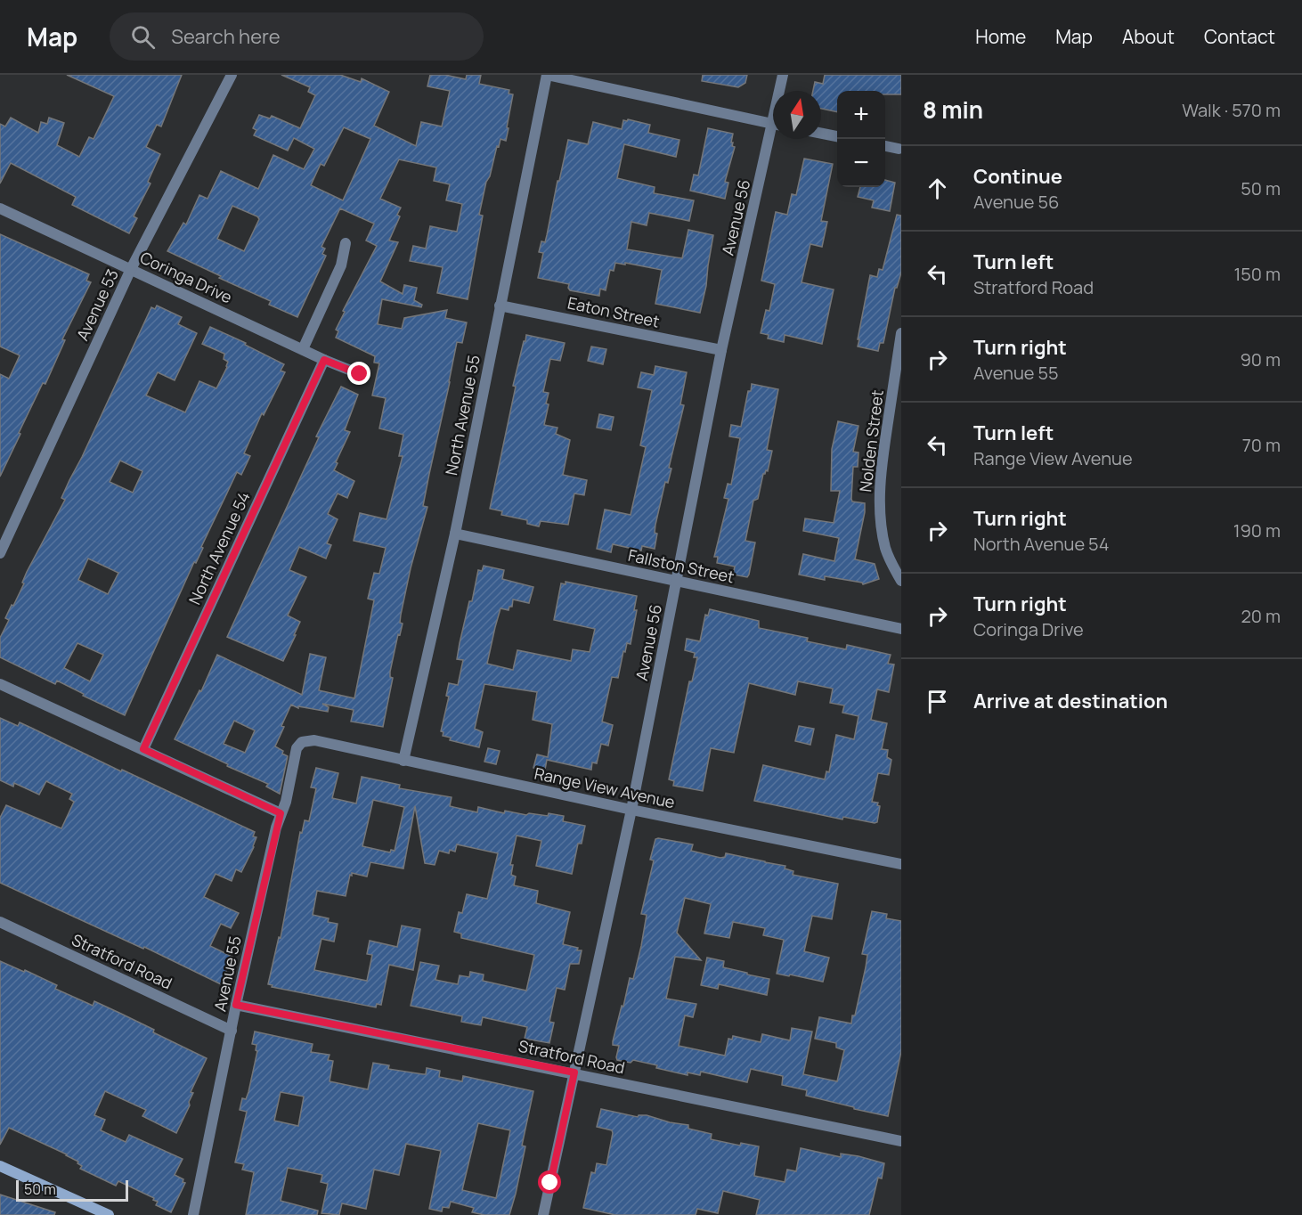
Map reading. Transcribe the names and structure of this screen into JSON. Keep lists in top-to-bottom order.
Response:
{
  "streets": {
    "street": [
      "Avenue 56",
      "Coringa Drive",
      "Avenue 53",
      "Eaton Street",
      "North Avenue 55",
      "Nolden Street",
      "North Avenue 54",
      "Fallston Street",
      "Range View Avenue",
      "Stratford Road",
      "Avenue 55"
    ]
  },
  "crossings": [
    ["Avenue 56", "Eaton Street"],
    ["Avenue 56", "Fallston Street"],
    ["Avenue 56", "Range View Avenue"],
    ["Avenue 56", "Stratford Road"],
    ["Coringa Drive", "Avenue 53"],
    ["Coringa Drive", "North Avenue 54"],
    ["Eaton Street", "North Avenue 55"],
    ["North Avenue 55", "Fallston Street"],
    ["North Avenue 55", "Range View Avenue"],
    ["Range View Avenue", "Avenue 55"],
    ["Stratford Road", "Avenue 55"]
  ],
  "scale_bar": "50 m",
  "north": "top",
  "page": {
    "header": "Map",
    "search": "Search here",
    "nav": [
      "Home",
      "Map",
      "About",
      "Contact"
    ],
    "heading": ["8 min", "Walk · 570 m"],
    "map_buttons": ["+", "−"],
    "list": [
      ["Continue", "Avenue 56", "50 m"],
      ["Turn left", "Stratford Road", "150 m"],
      ["Turn right", "Avenue 55", "90 m"],
      ["Turn left", "Range View Avenue", "70 m"],
      ["Turn right", "North Avenue 54", "190 m"],
      ["Turn right", "Coringa Drive", "20 m"],
      "Arrive at destination"
    ],
    "scale": "50 m"
  }
}
